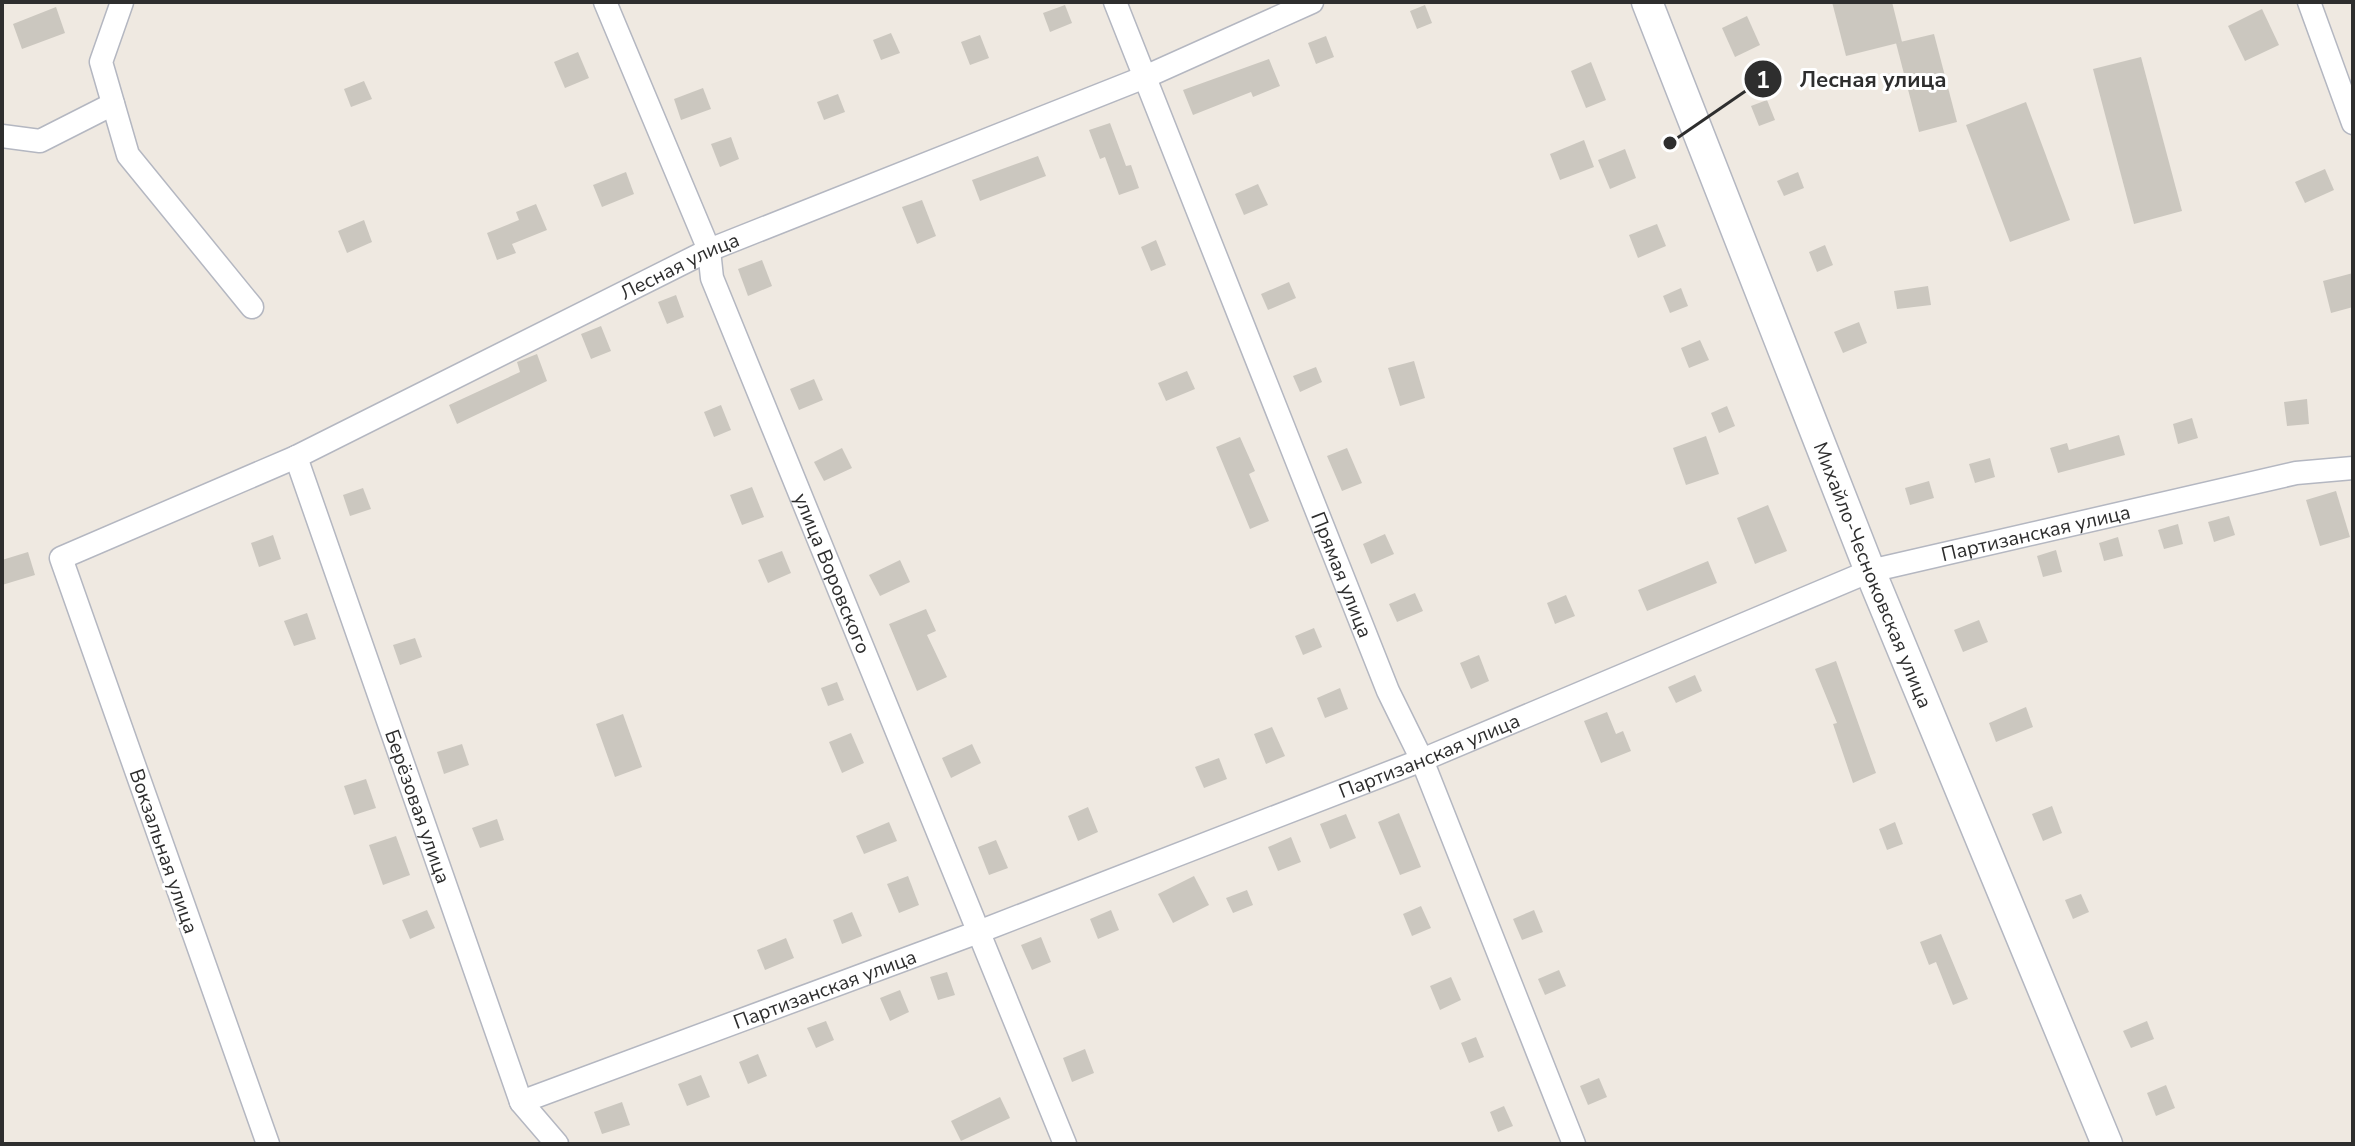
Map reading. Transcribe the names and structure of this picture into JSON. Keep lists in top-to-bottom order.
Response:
{
  "streets": {
    "street": [
      "Лесная улица",
      "Партизанская улица",
      "улица Воровского",
      "Прямая улица",
      "Михайло-Чесноковская улица",
      "Берёзовая улица",
      "Вокзальная улица"
    ]
  },
  "crossings": [
    ["Лесная улица", "улица Воровского"],
    ["Лесная улица", "Прямая улица"],
    ["Лесная улица", "Берёзовая улица"],
    ["Лесная улица", "Вокзальная улица"],
    ["Партизанская улица", "улица Воровского"],
    ["Партизанская улица", "Прямая улица"],
    ["Партизанская улица", "Михайло-Чесноковская улица"],
    ["Партизанская улица", "Берёзовая улица"]
  ],
  "places": ["Лесная улица"]
}
